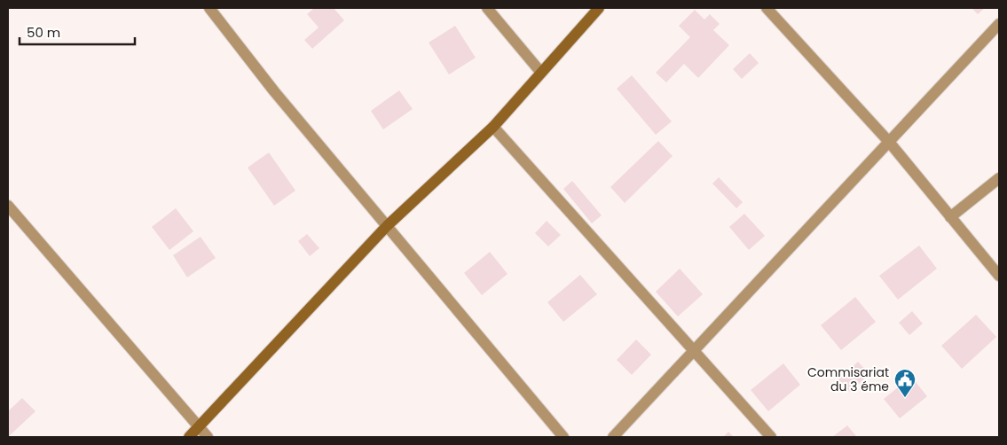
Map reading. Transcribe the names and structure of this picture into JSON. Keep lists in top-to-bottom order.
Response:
{
  "places": {
    "public building": ["Commisariat du 3 éme"]
  },
  "scale_bar": "50 m"
}
